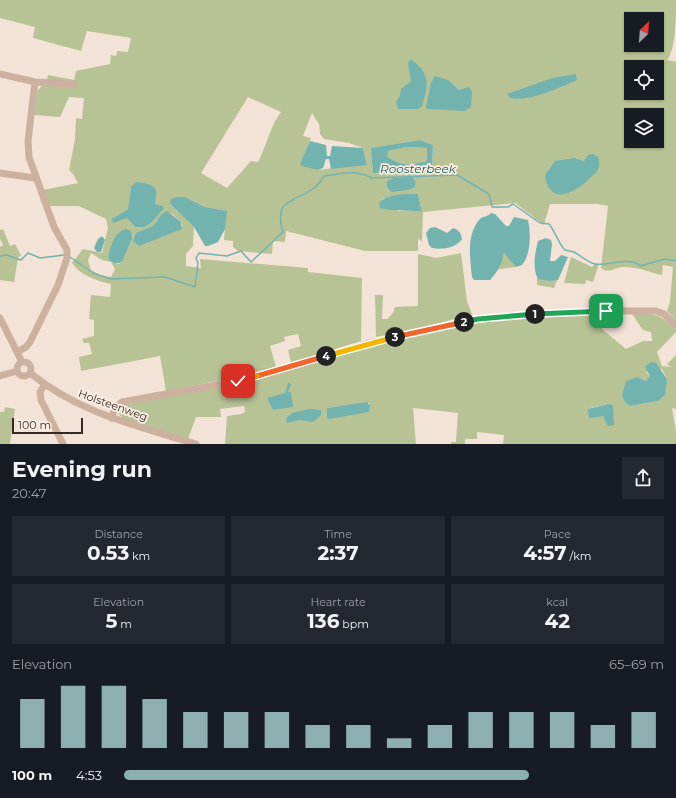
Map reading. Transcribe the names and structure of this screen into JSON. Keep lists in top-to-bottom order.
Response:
{
  "streets": {
    "street": ["Holsteenweg"]
  },
  "water": ["Roosterbeek"],
  "scale_bar": "100 m",
  "north": "top right",
  "page": {
    "pins": [
      "1",
      "2",
      "3",
      "4"
    ],
    "scale": "100 m",
    "heading": ["Evening run", "20:47"],
    "stats": [
      ["Distance", "0.53 km"],
      ["Time", "2:37"],
      ["Pace", "4:57 /km"],
      ["Elevation", "5 m"],
      ["Heart rate", "136 bpm"],
      ["kcal", "42"]
    ],
    "chart": ["Elevation", "65–69 m"],
    "list": [
      {
        "name": "100 m",
        "note": "4:53"
      }
    ]
  }
}
